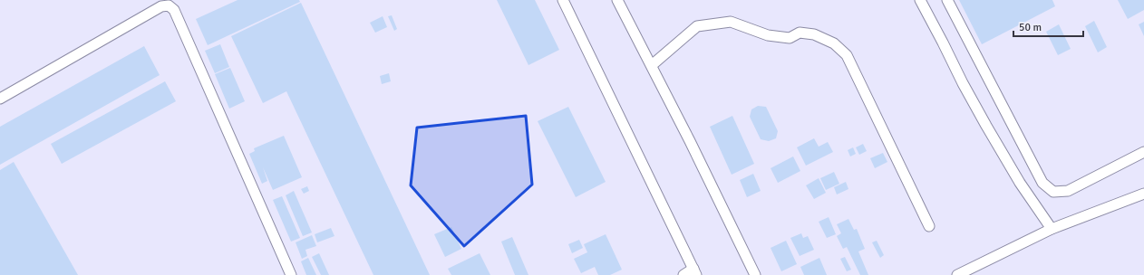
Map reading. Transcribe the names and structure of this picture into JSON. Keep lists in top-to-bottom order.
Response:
{
  "scale_bar": "50 m"
}
